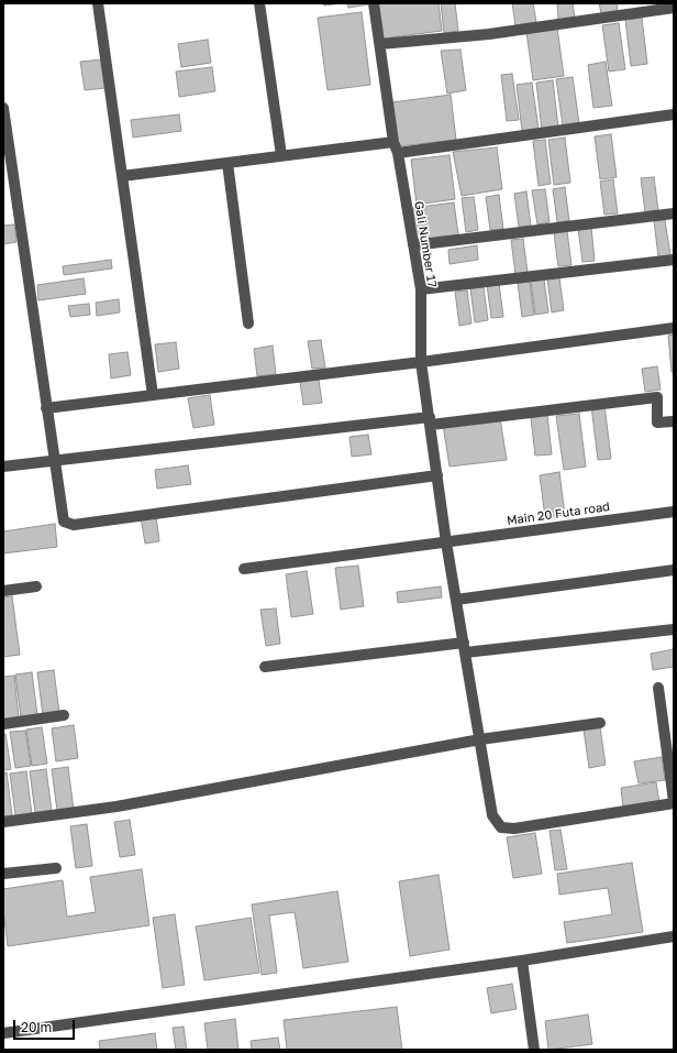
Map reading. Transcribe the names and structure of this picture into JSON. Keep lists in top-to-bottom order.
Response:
{
  "streets": {
    "street": ["Gali Number 17", "Main 20 Futa road"]
  },
  "crossings": [
    ["Gali Number 17", "Main 20 Futa road"]
  ],
  "scale_bar": "20 m"
}
